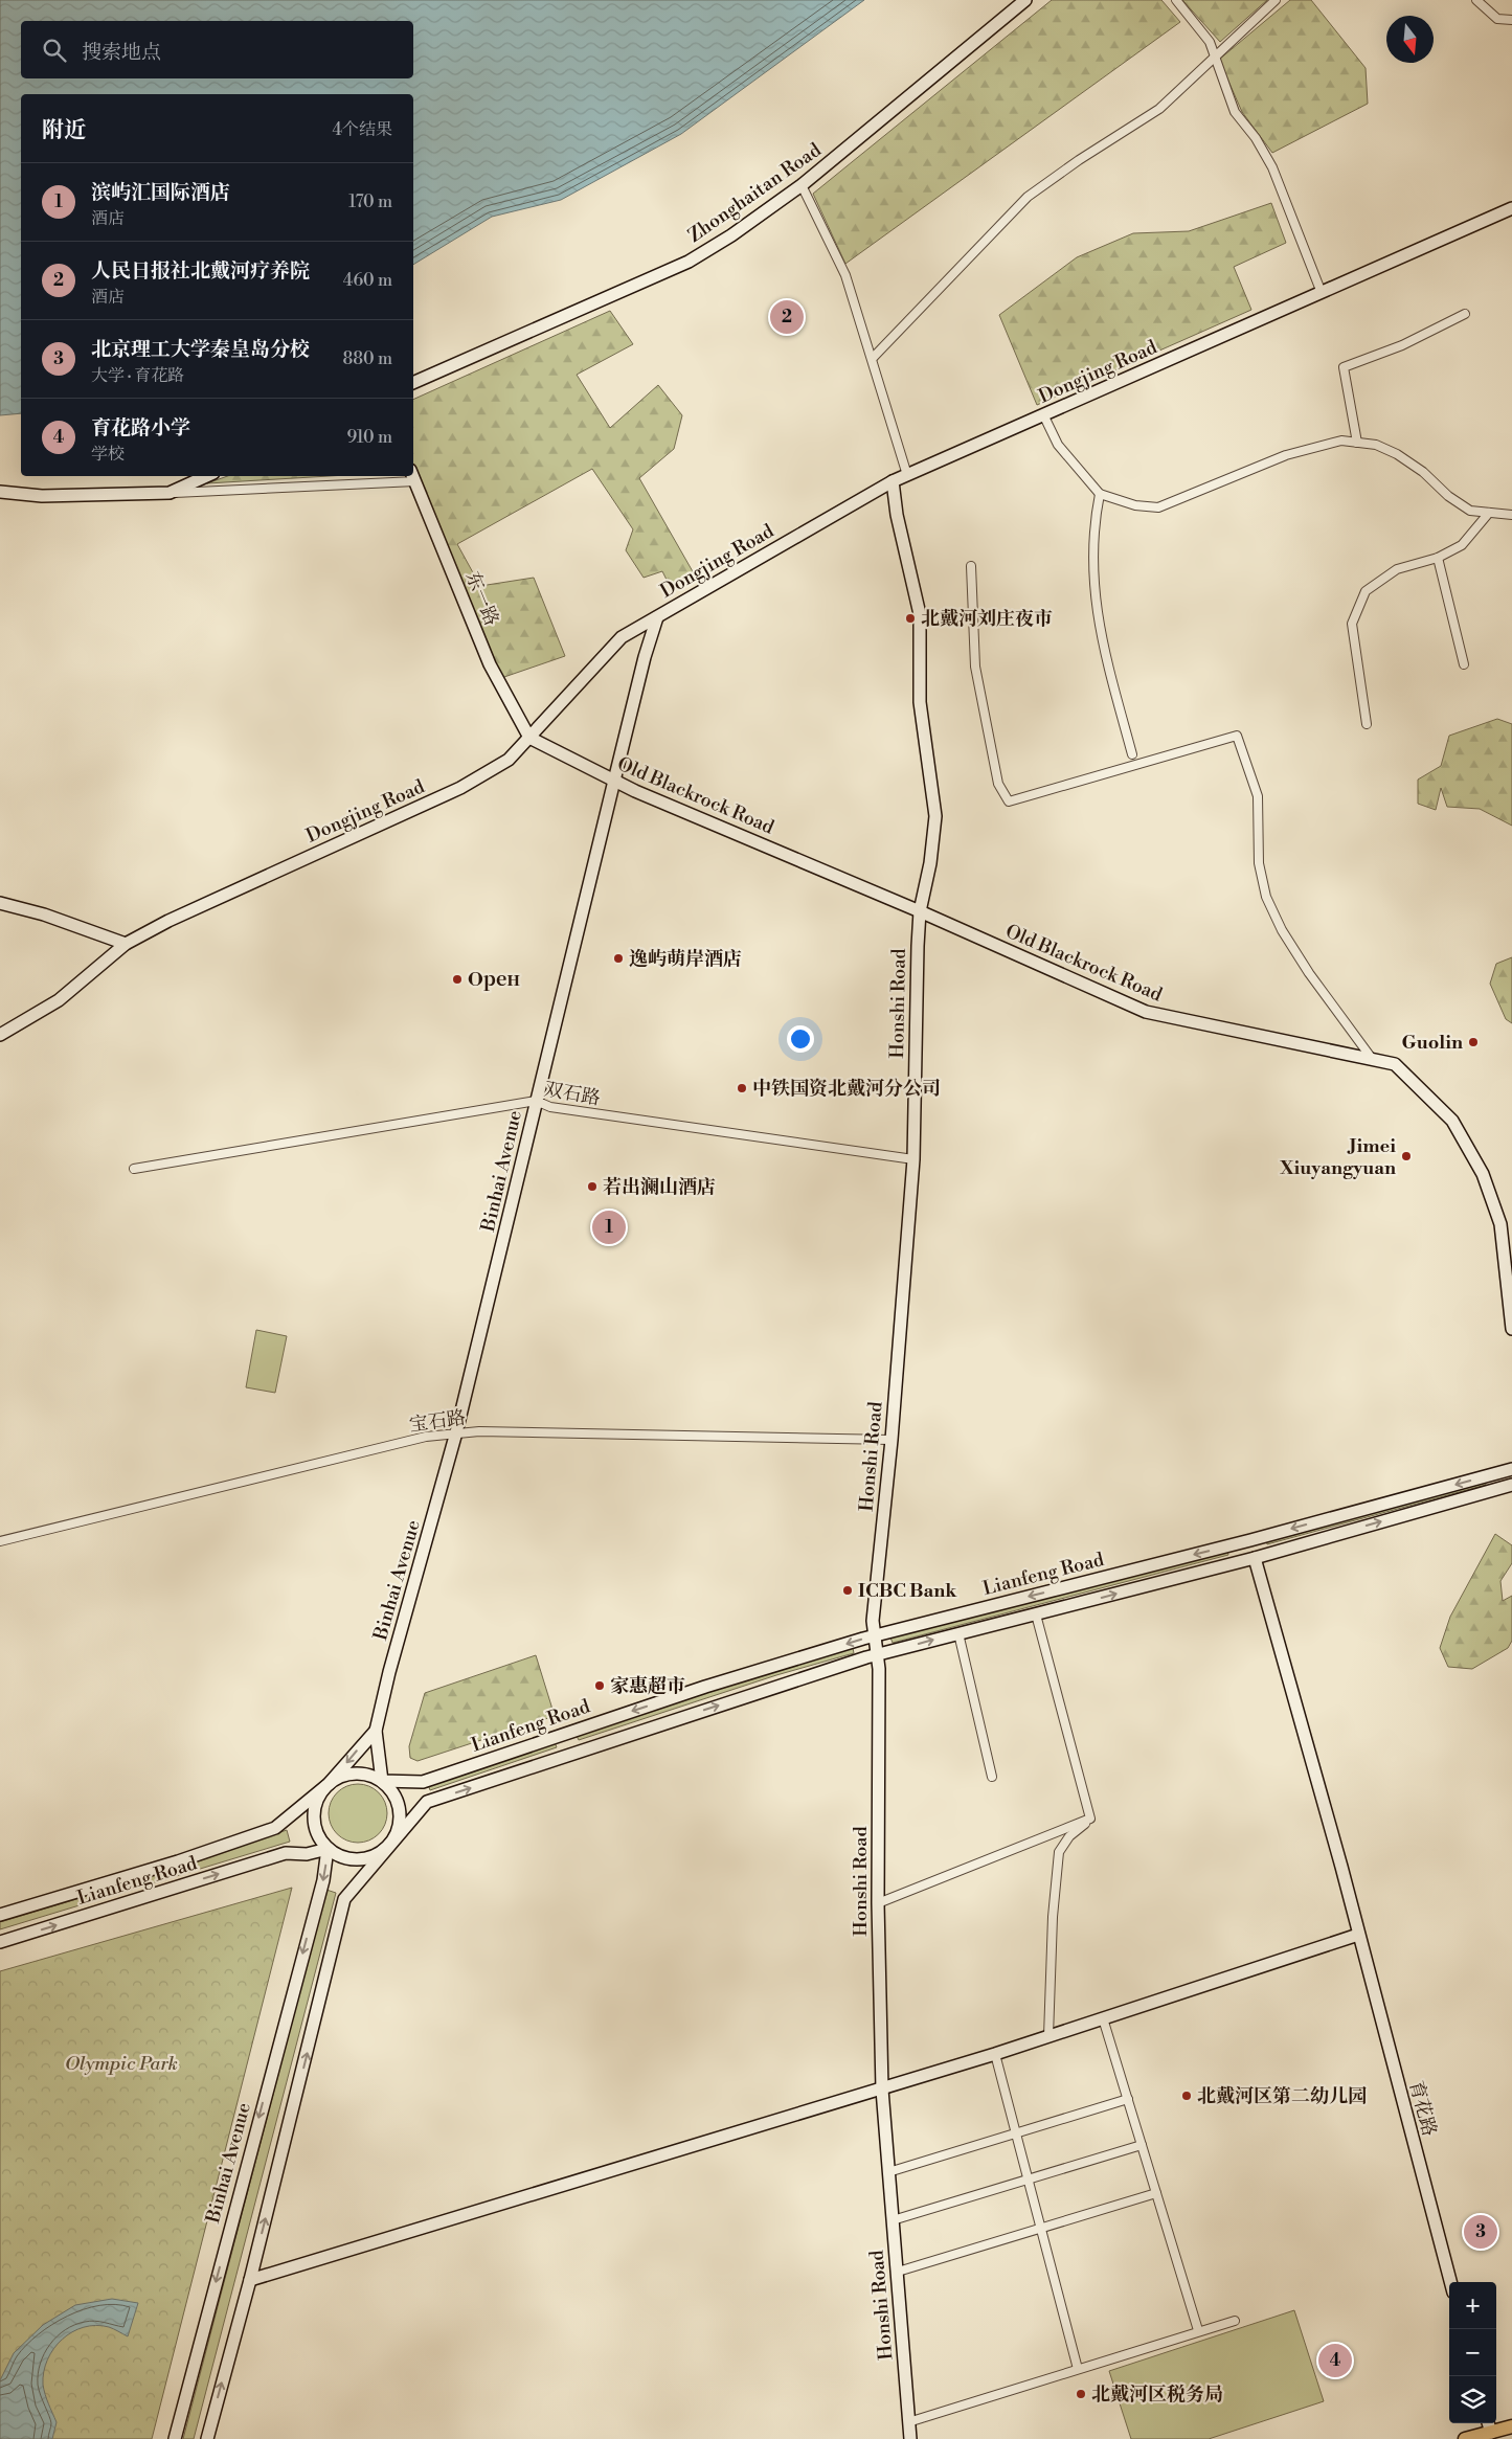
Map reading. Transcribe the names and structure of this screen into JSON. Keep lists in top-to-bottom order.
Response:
{
  "streets": {
    "main road": [
      "Zhonghaitan Road",
      "Dongjing Road",
      "东一路",
      "Old Blackrock Road",
      "Honshi Road",
      "Binhai Avenue",
      "Lianfeng Road",
      "育花路"
    ],
    "street": ["双石路", "宝石路"]
  },
  "crossings": [
    ["Dongjing Road", "东一路"],
    ["Dongjing Road", "Old Blackrock Road"],
    ["Dongjing Road", "Honshi Road"],
    ["Dongjing Road", "Binhai Avenue"],
    ["东一路", "Old Blackrock Road"],
    ["Old Blackrock Road", "Honshi Road"],
    ["Old Blackrock Road", "Binhai Avenue"],
    ["Honshi Road", "双石路"],
    ["Honshi Road", "宝石路"],
    ["Honshi Road", "Lianfeng Road"],
    ["双石路", "Binhai Avenue"],
    ["Binhai Avenue", "宝石路"],
    ["Binhai Avenue", "Lianfeng Road"],
    ["Lianfeng Road", "育花路"]
  ],
  "parks": ["Olympic Park"],
  "places": [
    "北戴河刘庄夜市",
    "逸屿萌岸酒店",
    "Oрен",
    "Guolin",
    "中铁国资北戴河分公司",
    "Jimei Xiuyangyuan",
    "若出澜山酒店",
    "ICBC Bank",
    "家惠超市",
    "北戴河区第二幼儿园",
    "北戴河区税务局"
  ],
  "north": "bottom",
  "page": {
    "search": "搜索地点",
    "heading": ["附近", "4个结果"],
    "list": [
      {
        "mark": "1",
        "name": "滨屿汇国际酒店",
        "note": "酒店",
        "value": "170 m"
      },
      {
        "mark": "2",
        "name": "人民日报社北戴河疗养院",
        "note": "酒店",
        "value": "460 m"
      },
      {
        "mark": "3",
        "name": "北京理工大学秦皇岛分校",
        "note": "大学 · 育花路",
        "value": "880 m"
      },
      {
        "mark": "4",
        "name": "育花路小学",
        "note": "学校",
        "value": "910 m"
      }
    ],
    "pins": [
      "2",
      "1",
      "3",
      "4"
    ],
    "map_buttons": ["+", "−"]
  }
}
